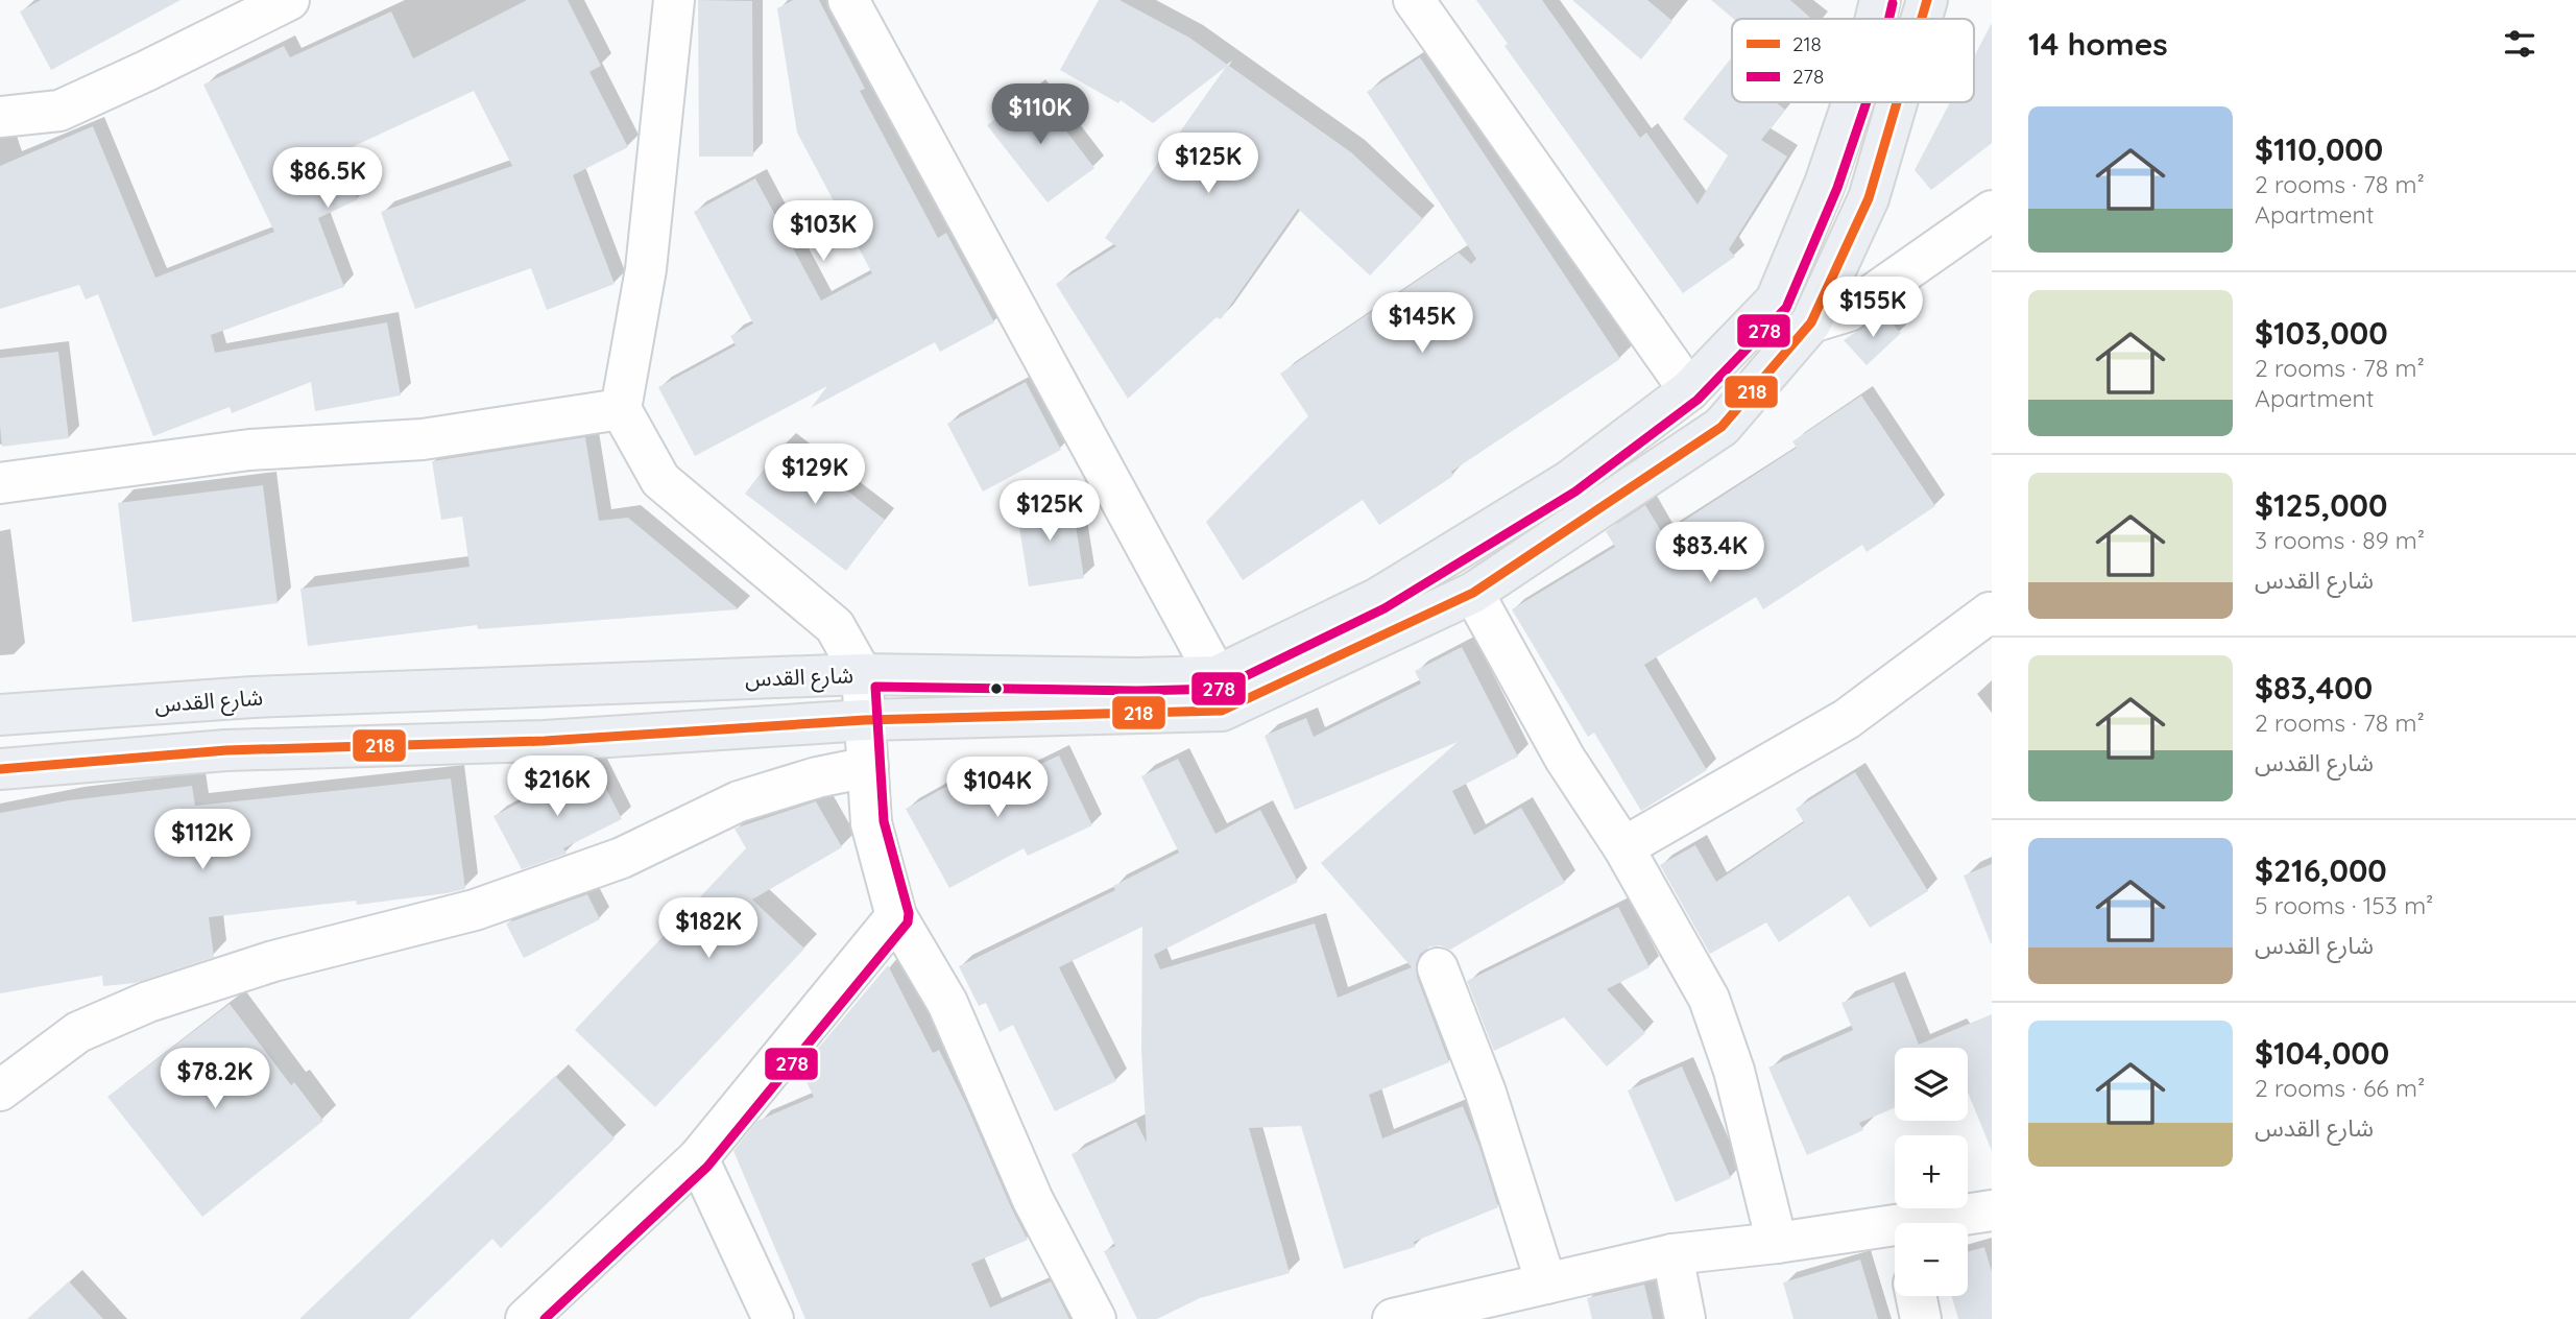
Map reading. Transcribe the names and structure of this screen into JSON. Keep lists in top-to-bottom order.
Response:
{
  "streets": {
    "main road": ["شارع القدس"]
  },
  "lines": ["transit line 218", "transit line 278"],
  "legend": ["218", "278"],
  "page": {
    "heading": "14 homes",
    "price": [
      "$110K",
      "$125K",
      "$86.5K",
      "$103K",
      "$155K",
      "$145K",
      "$129K",
      "$125K",
      "$83.4K",
      "$216K",
      "$104K",
      "$112K",
      "$182K",
      "$78.2K"
    ],
    "list": [
      {
        "name": "$110,000",
        "note": "2 rooms · 78 m² · Apartment"
      },
      {
        "name": "$103,000",
        "note": "2 rooms · 78 m² · Apartment"
      },
      {
        "name": "$125,000",
        "note": "3 rooms · 89 m² · شارع القدس"
      },
      {
        "name": "$83,400",
        "note": "2 rooms · 78 m² · شارع القدس"
      },
      {
        "name": "$216,000",
        "note": "5 rooms · 153 m² · شارع القدس"
      },
      {
        "name": "$104,000",
        "note": "2 rooms · 66 m² · شارع القدس"
      }
    ],
    "map_buttons": ["+", "−"]
  }
}
